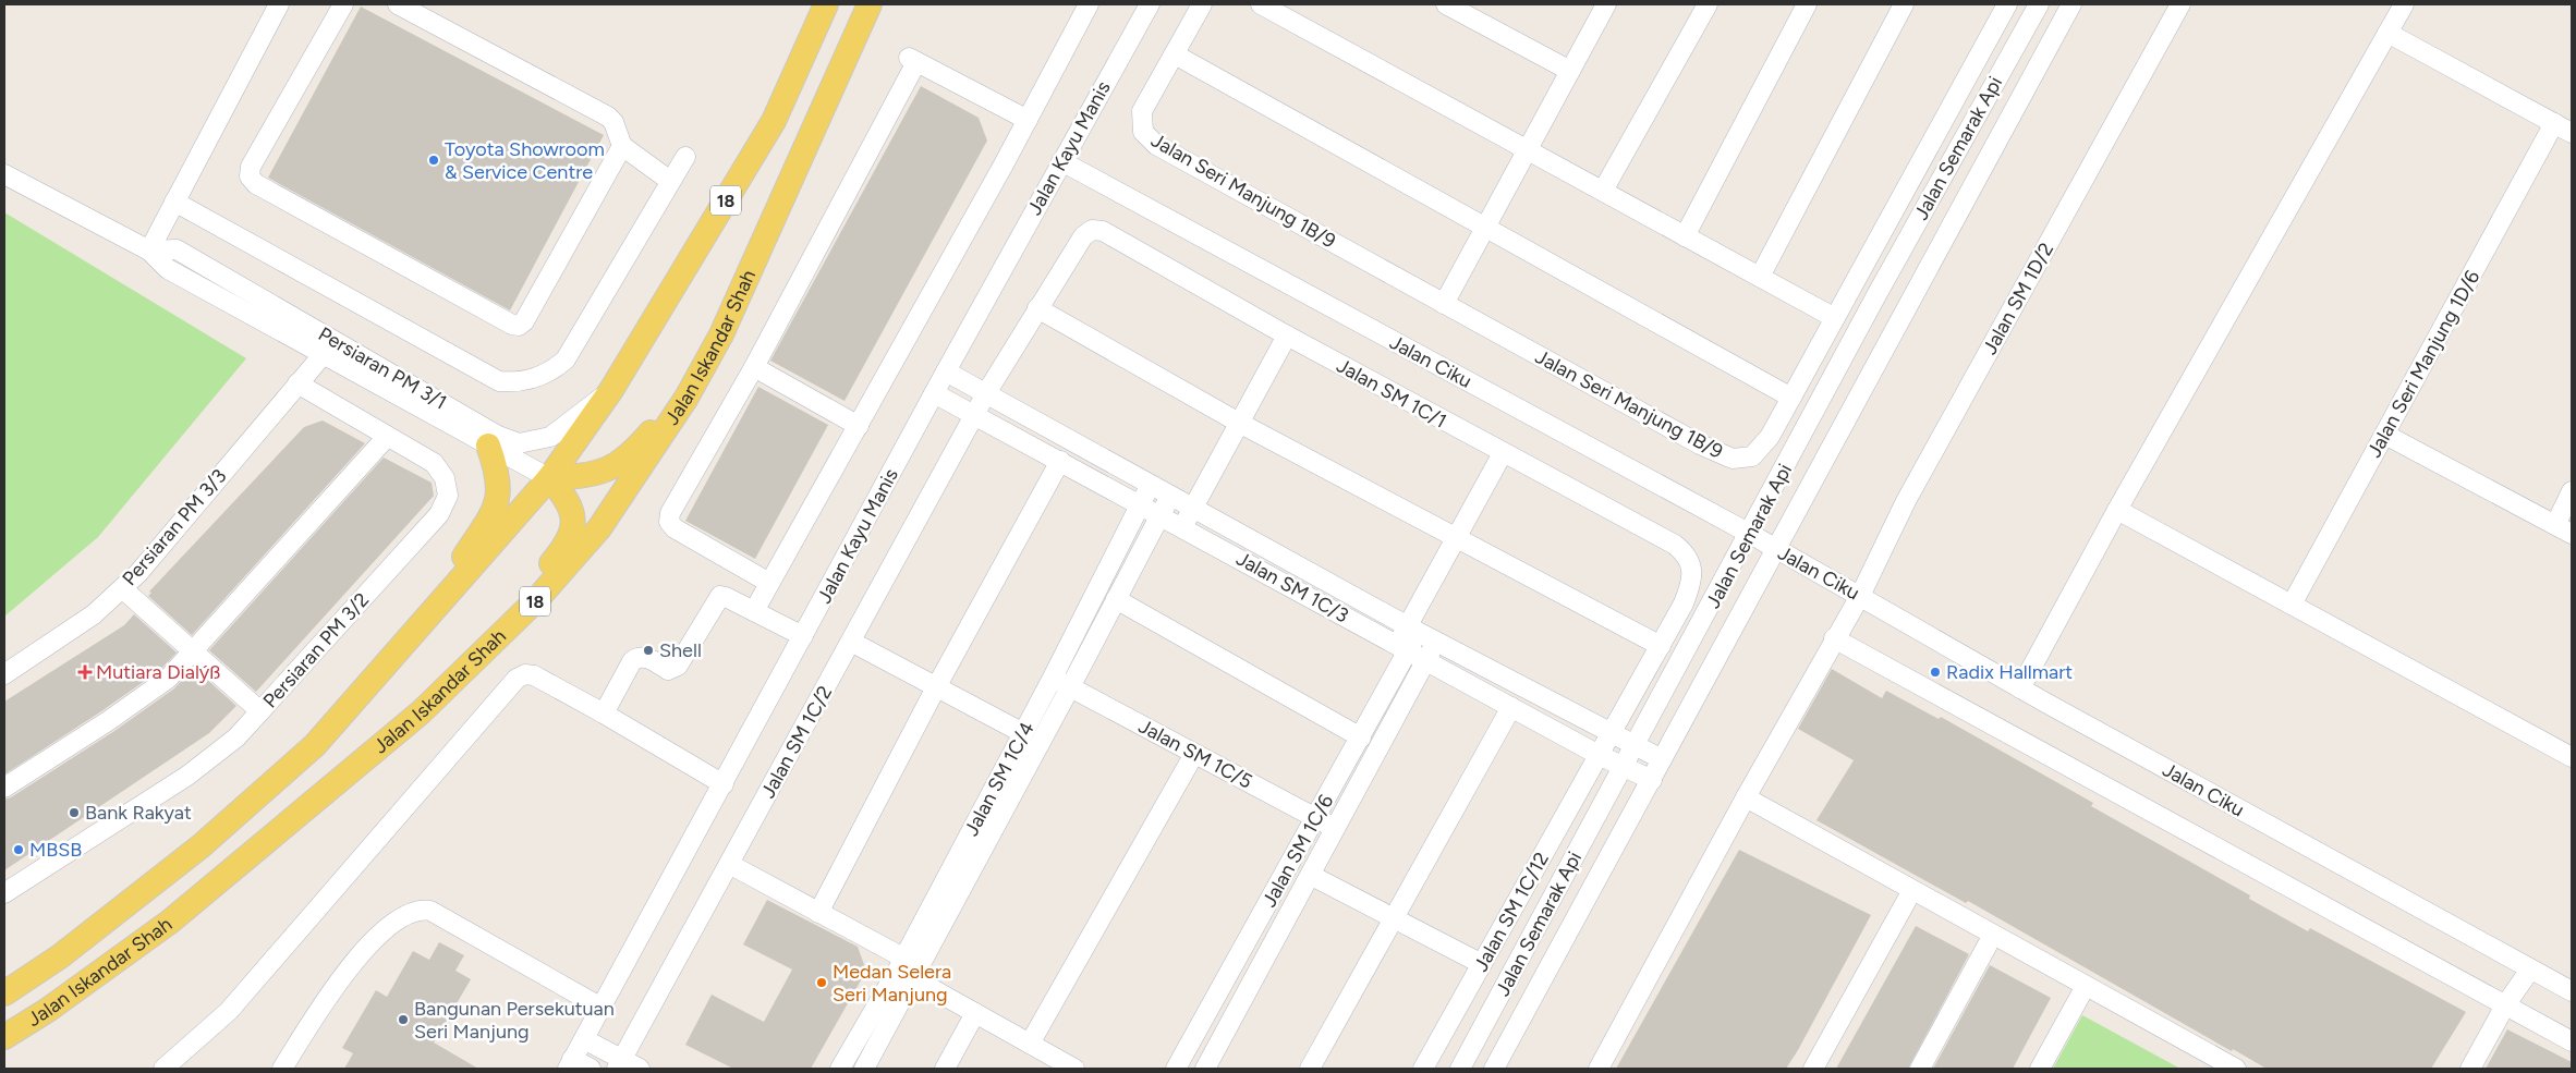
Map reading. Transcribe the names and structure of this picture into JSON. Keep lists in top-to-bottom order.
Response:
{
  "streets": {
    "main road": ["18", "Jalan Iskandar Shah"],
    "street": [
      "Jalan Kayu Manis",
      "Jalan Semarak Api",
      "Jalan Seri Manjung 1B/9",
      "Jalan SM 1D/2",
      "Jalan Ciku",
      "Jalan Seri Manjung 1D/6",
      "Persiaran PM 3/1",
      "Jalan SM 1C/1",
      "Persiaran PM 3/3",
      "Jalan SM 1C/3",
      "Persiaran PM 3/2",
      "Jalan SM 1C/2",
      "Jalan SM 1C/5",
      "Jalan SM 1C/4",
      "Jalan SM 1C/6",
      "Jalan SM 1C/12"
    ]
  },
  "crossings": [
    ["Jalan Kayu Manis", "Jalan Ciku"],
    ["Jalan Kayu Manis", "Jalan SM 1C/3"],
    ["Jalan Semarak Api", "Jalan Ciku"],
    ["Jalan Semarak Api", "Jalan SM 1C/3"],
    ["Jalan SM 1D/2", "Jalan Ciku"],
    ["Jalan Iskandar Shah", "Persiaran PM 3/1"],
    ["Persiaran PM 3/1", "Persiaran PM 3/3"],
    ["Jalan SM 1C/1", "Jalan SM 1C/3"],
    ["Jalan SM 1C/1", "Jalan SM 1C/2"],
    ["Jalan SM 1C/1", "Jalan SM 1C/6"],
    ["Jalan SM 1C/1", "Jalan SM 1C/12"],
    ["Persiaran PM 3/3", "Persiaran PM 3/2"],
    ["Jalan SM 1C/3", "Jalan SM 1C/2"],
    ["Jalan SM 1C/3", "Jalan SM 1C/4"],
    ["Jalan SM 1C/3", "Jalan SM 1C/6"],
    ["Jalan SM 1C/3", "Jalan SM 1C/12"],
    ["Jalan SM 1C/5", "Jalan SM 1C/4"],
    ["Jalan SM 1C/5", "Jalan SM 1C/6"]
  ],
  "places": {
    "other": [
      "Toyota Showroom & Service Centre",
      "Shell",
      "Radix Hallmart",
      "Bank Rakyat",
      "MBSB",
      "Medan Selera Seri Manjung",
      "Bangunan Persekutuan Seri Manjung"
    ],
    "health": ["Mutiara Dialýß"]
  }
}
